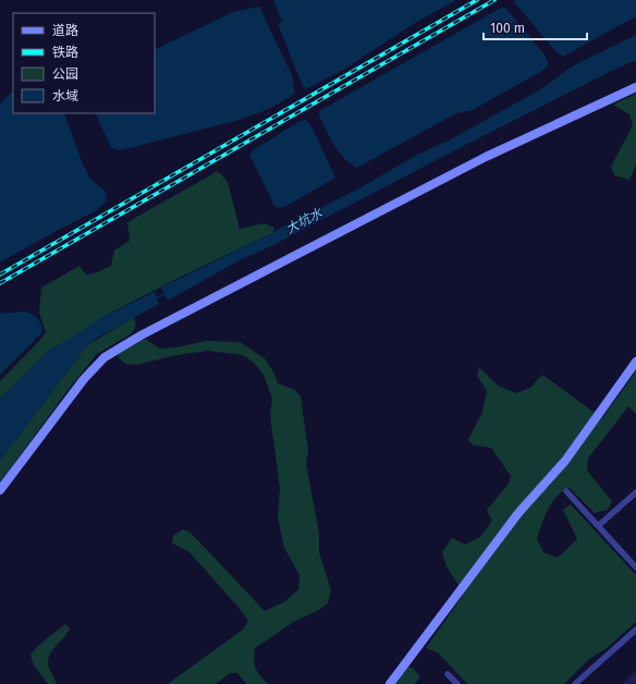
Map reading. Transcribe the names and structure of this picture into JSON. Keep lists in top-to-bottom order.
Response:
{
  "water": ["大坑水"],
  "legend": [
    "道路",
    "铁路",
    "公园",
    "水域"
  ],
  "scale_bar": "100 m"
}
